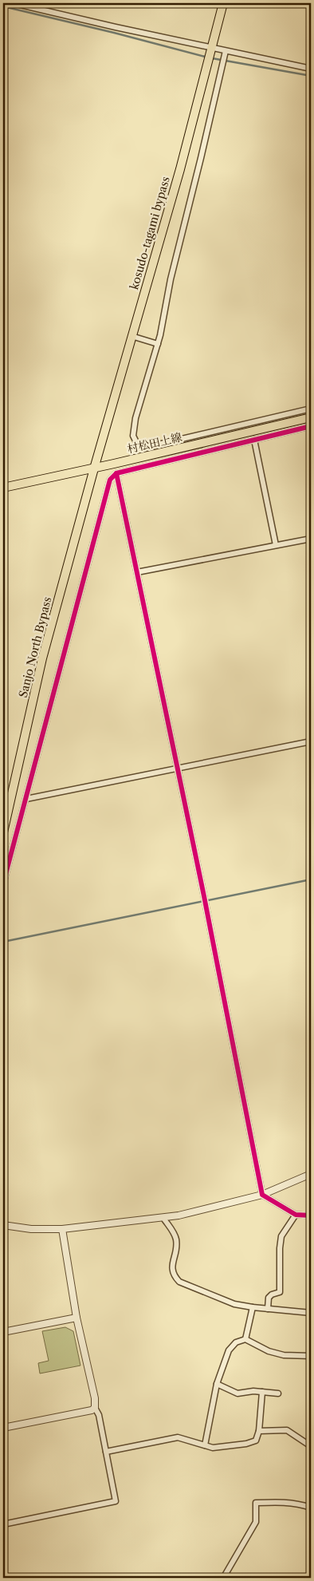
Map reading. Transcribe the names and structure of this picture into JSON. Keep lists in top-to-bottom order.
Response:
{
  "streets": {
    "main road": ["kosudo-tagami bypass", "村松田上線", "Sanjo North Bypass"]
  },
  "crossings": [
    ["kosudo-tagami bypass", "村松田上線"],
    ["kosudo-tagami bypass", "Sanjo North Bypass"],
    ["村松田上線", "Sanjo North Bypass"]
  ]
}
